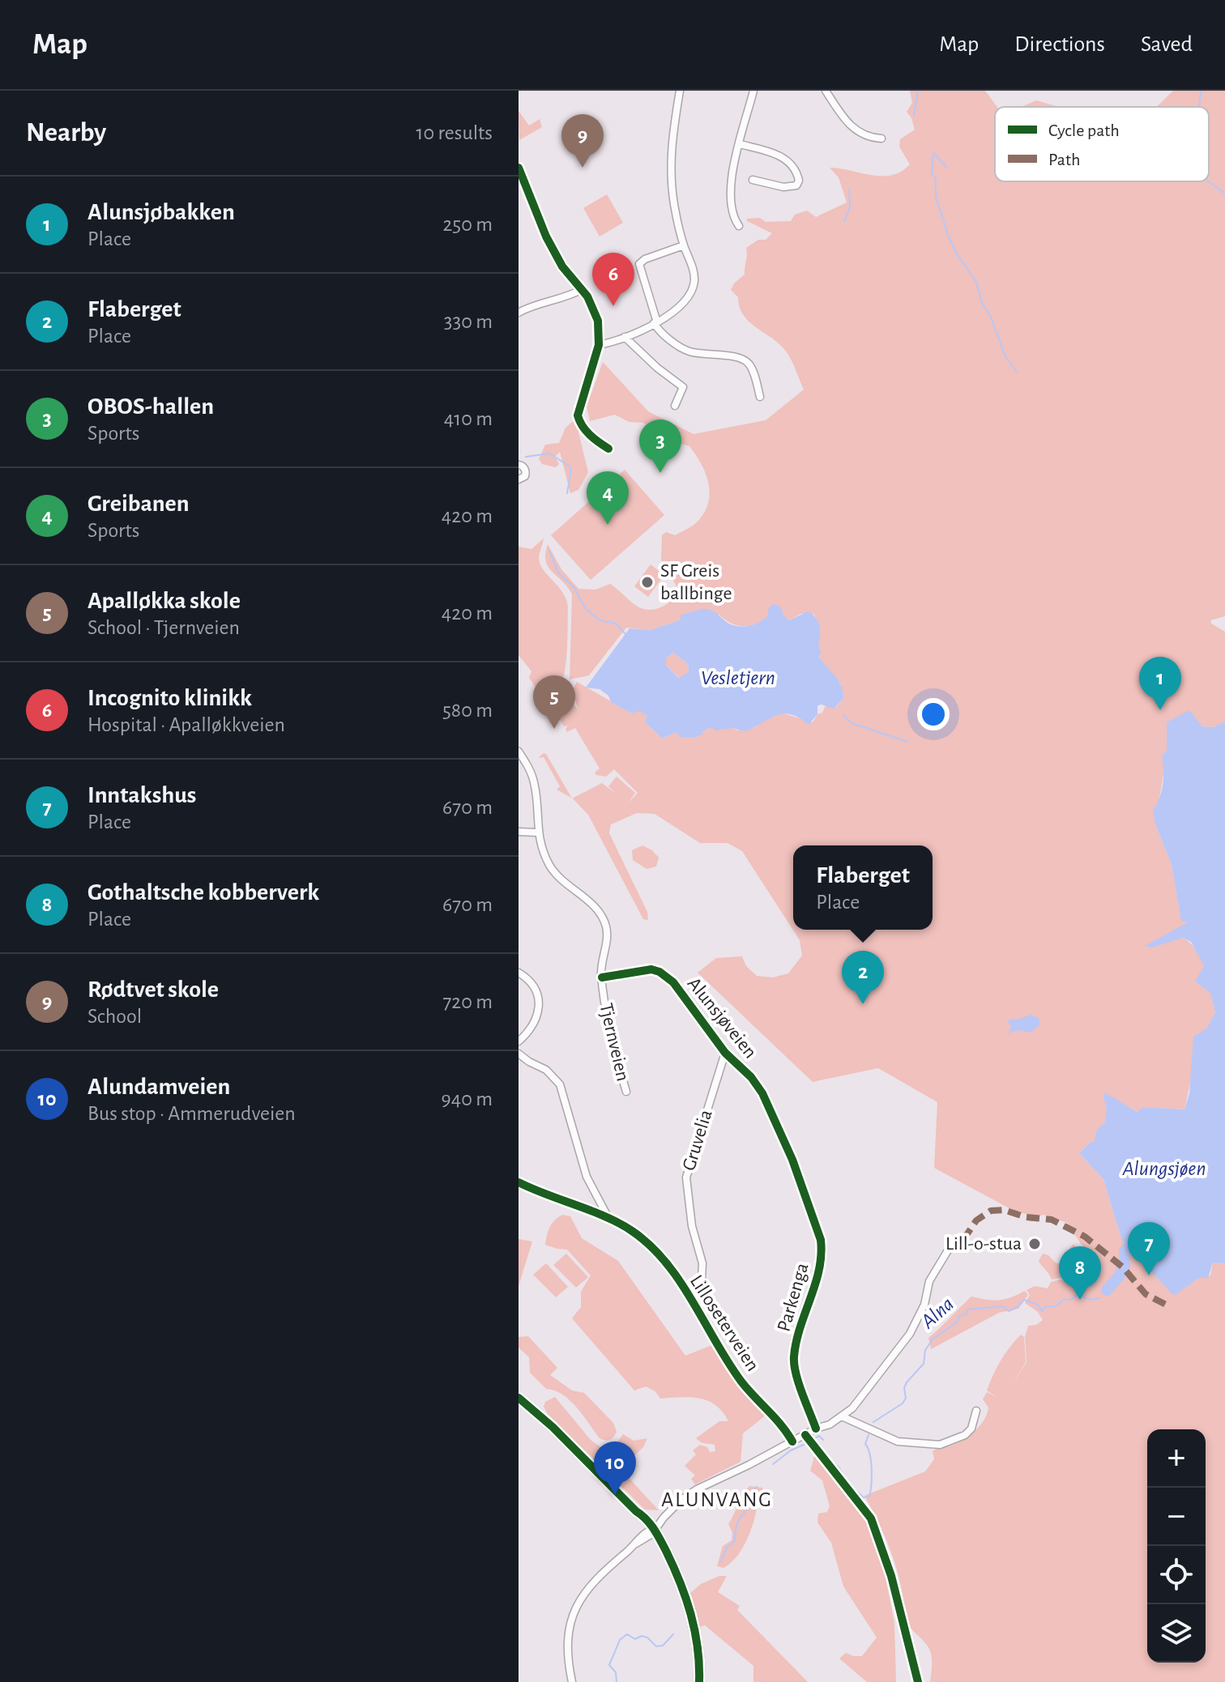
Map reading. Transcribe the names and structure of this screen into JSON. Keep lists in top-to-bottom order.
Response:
{
  "streets": {
    "street": [
      "Alunsjøveien",
      "Tjernveien",
      "Gruvelia",
      "Parkenga",
      "Lilloseterveien"
    ]
  },
  "crossings": [
    ["Alunsjøveien", "Tjernveien"],
    ["Alunsjøveien", "Gruvelia"],
    ["Alunsjøveien", "Parkenga"],
    ["Gruvelia", "Lilloseterveien"]
  ],
  "districts": ["ALUNVANG"],
  "water": ["Vesletjern", "Alungsjøen", "Alna"],
  "places": ["SF Greis ballbinge", "Lill-o-stua"],
  "legend": ["Cycle path", "Path"],
  "page": {
    "header": "Map",
    "nav": ["Map", "Directions", "Saved"],
    "heading": ["Nearby", "10 results"],
    "pins": [
      "9",
      "6",
      "3",
      "4",
      "1",
      "5",
      "2",
      "7",
      "8",
      "10"
    ],
    "list": [
      {
        "mark": "1",
        "name": "Alunsjøbakken",
        "note": "Place",
        "value": "250 m"
      },
      {
        "mark": "2",
        "name": "Flaberget",
        "note": "Place",
        "value": "330 m"
      },
      {
        "mark": "3",
        "name": "OBOS-hallen",
        "note": "Sports",
        "value": "410 m"
      },
      {
        "mark": "4",
        "name": "Greibanen",
        "note": "Sports",
        "value": "420 m"
      },
      {
        "mark": "5",
        "name": "Apalløkka skole",
        "note": "School · Tjernveien",
        "value": "420 m"
      },
      {
        "mark": "6",
        "name": "Incognito klinikk",
        "note": "Hospital · Apalløkkveien",
        "value": "580 m"
      },
      {
        "mark": "7",
        "name": "Inntakshus",
        "note": "Place",
        "value": "670 m"
      },
      {
        "mark": "8",
        "name": "Gothaltsche kobberverk",
        "note": "Place",
        "value": "670 m"
      },
      {
        "mark": "9",
        "name": "Rødtvet skole",
        "note": "School",
        "value": "720 m"
      },
      {
        "mark": "10",
        "name": "Alundamveien",
        "note": "Bus stop · Ammerudveien",
        "value": "940 m"
      }
    ],
    "popup": ["Flaberget", "Place"],
    "map_buttons": ["+", "−"]
  }
}
